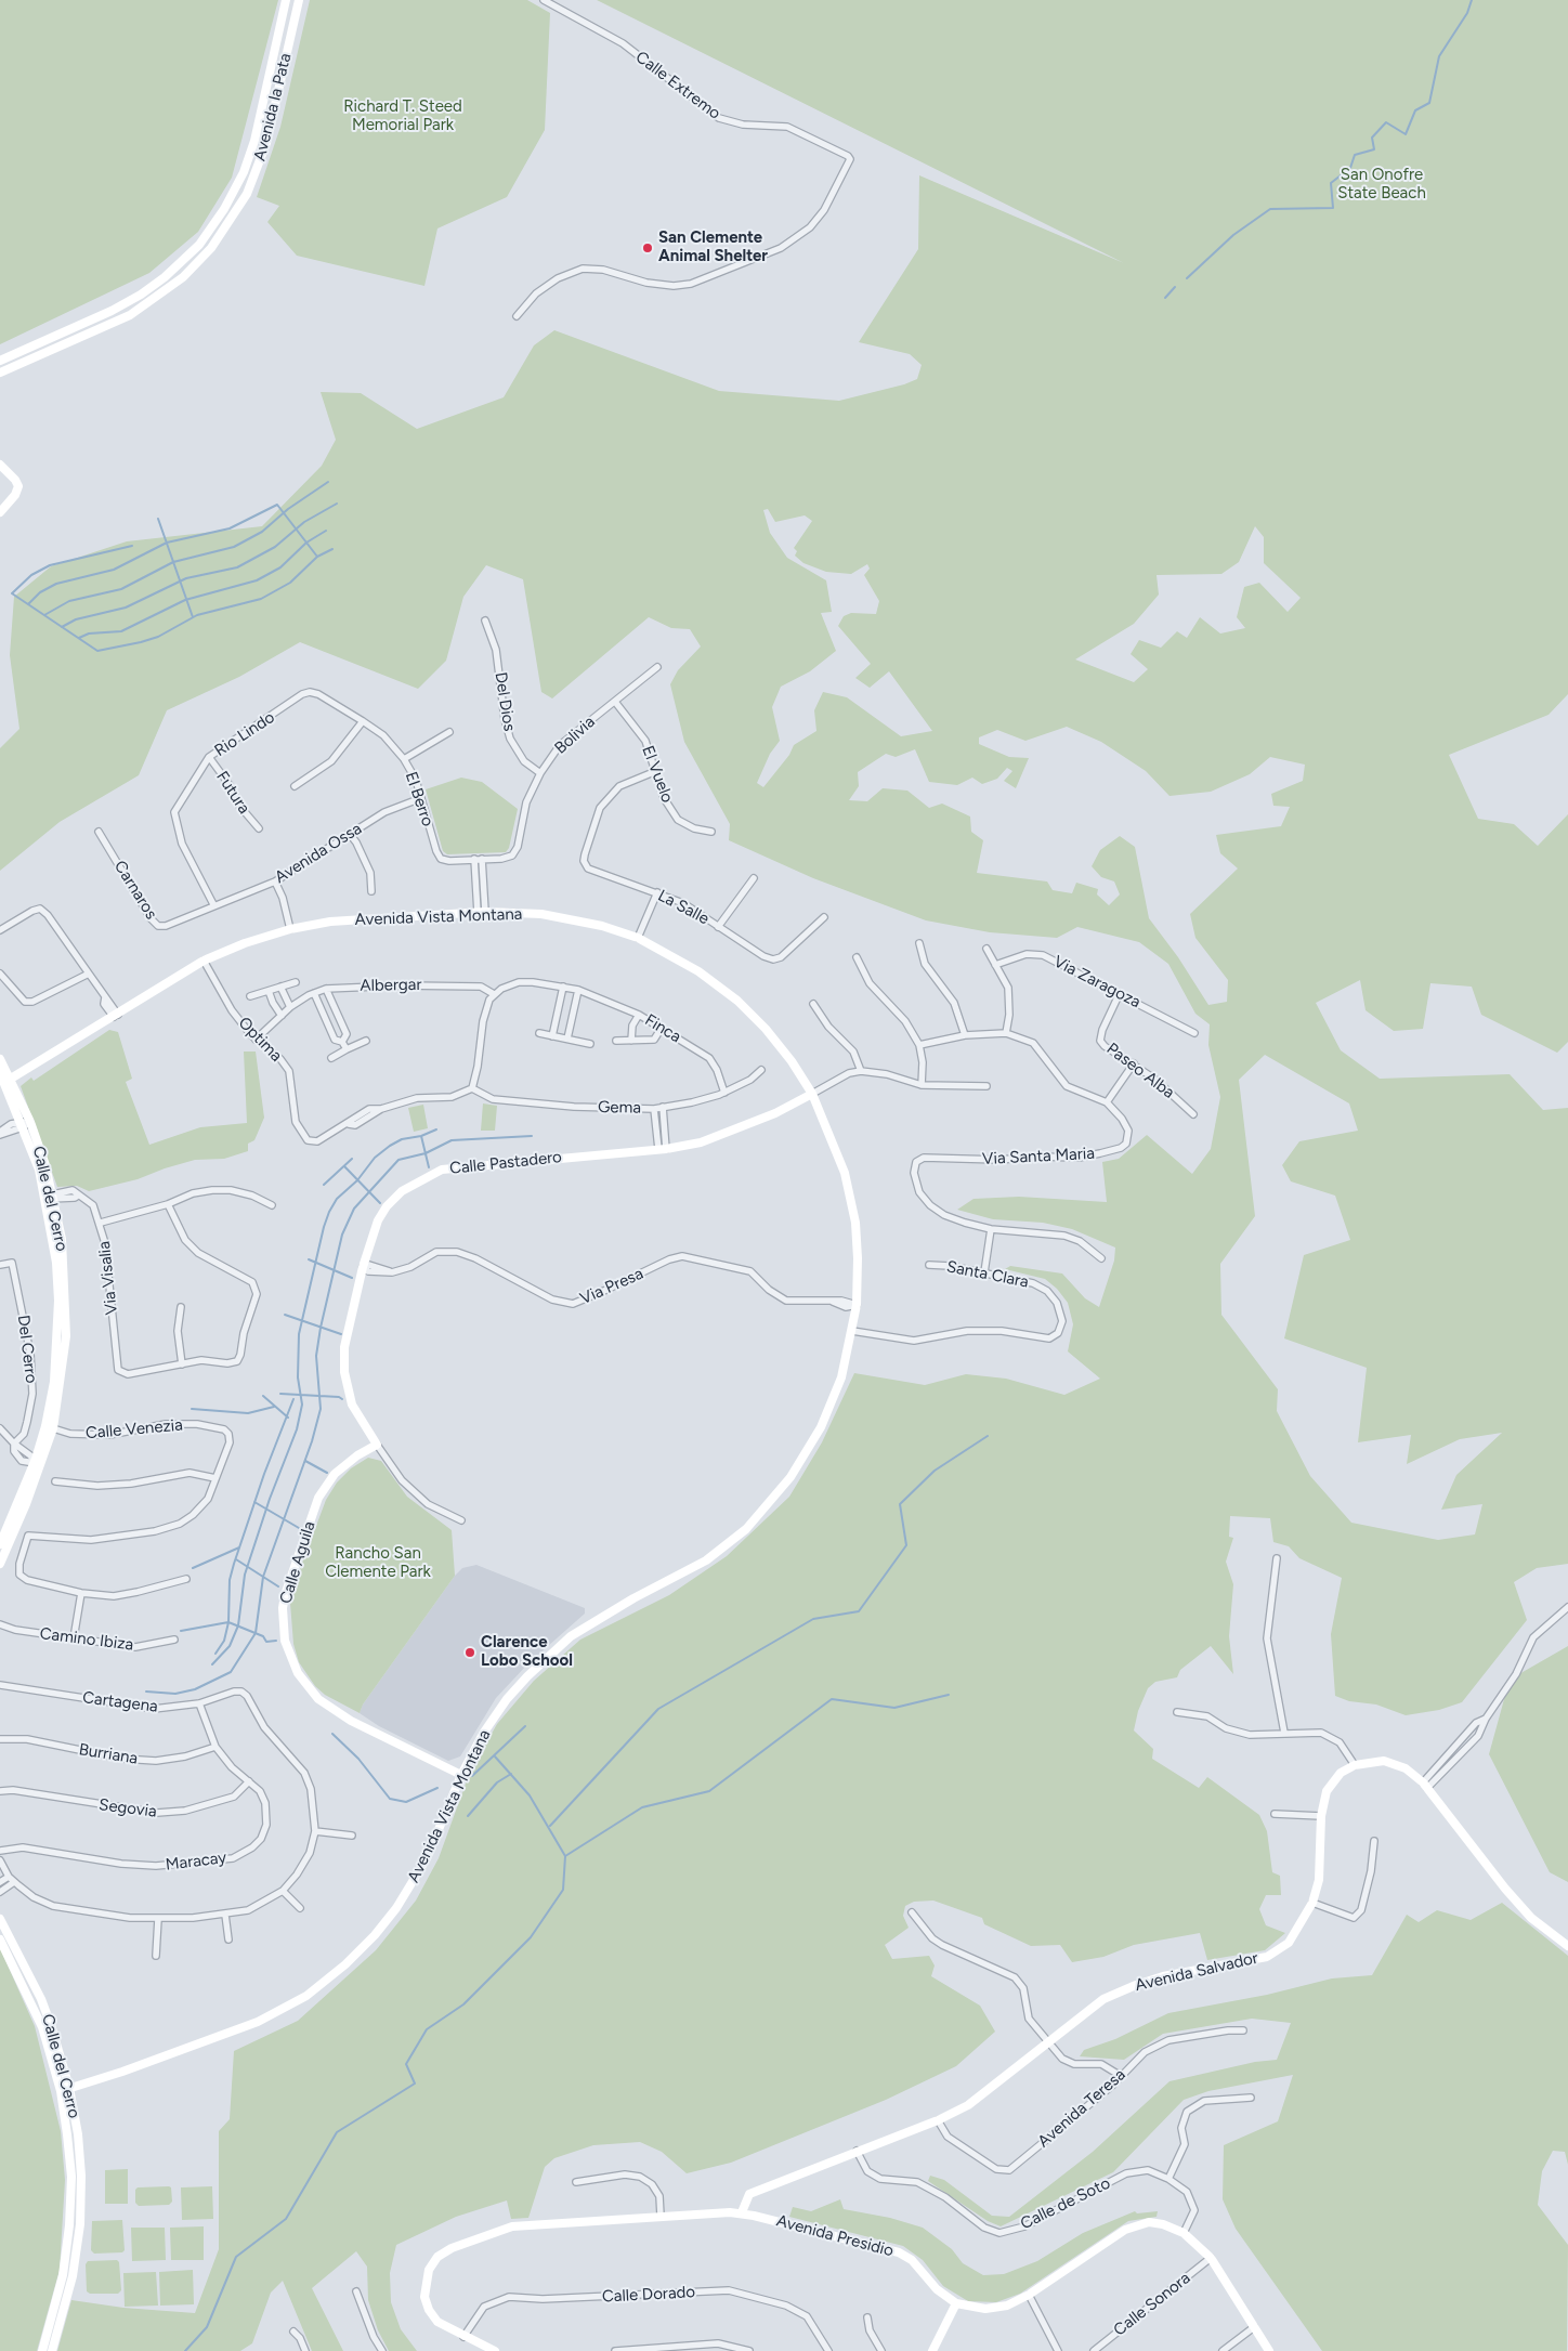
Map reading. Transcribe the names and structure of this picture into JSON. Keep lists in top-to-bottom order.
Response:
{
  "streets": {
    "street": [
      "Calle Extremo",
      "Avenida la Pata",
      "Del Dios",
      "Rio Lindo",
      "Bolivia",
      "El Vuelo",
      "Futura",
      "El Berro",
      "Avenida Ossa",
      "Carnaros",
      "La Salle",
      "Avenida Vista Montana",
      "Via Zaragoza",
      "Albergar",
      "Finca",
      "Optima",
      "Paseo Alba",
      "Gema",
      "Via Santa Maria",
      "Calle Pastadero",
      "Calle del Cerro",
      "Santa Clara",
      "Via Visalia",
      "Via Presa",
      "Del Cerro",
      "Calle Venezia",
      "Calle Aguila",
      "Camino Ibiza",
      "Cartagena",
      "Burriana",
      "Segovia",
      "Maracay",
      "Avenida Salvador",
      "Avenida Teresa",
      "Calle de Soto",
      "Avenida Presidio",
      "Calle Dorado",
      "Calle Sonora"
    ]
  },
  "crossings": [
    ["Del Dios", "Bolivia"],
    ["Rio Lindo", "Futura"],
    ["Rio Lindo", "El Berro"],
    ["Rio Lindo", "Avenida Ossa"],
    ["Rio Lindo", "Carnaros"],
    ["Bolivia", "El Vuelo"],
    ["El Vuelo", "La Salle"],
    ["El Berro", "Avenida Ossa"],
    ["Avenida Ossa", "Carnaros"],
    ["Avenida Vista Montana", "Optima"],
    ["Avenida Vista Montana", "Calle Pastadero"],
    ["Avenida Vista Montana", "Calle del Cerro"],
    ["Avenida Vista Montana", "Santa Clara"],
    ["Avenida Vista Montana", "Via Presa"],
    ["Avenida Vista Montana", "Calle Aguila"],
    ["Via Zaragoza", "Paseo Alba"],
    ["Albergar", "Finca"],
    ["Albergar", "Optima"],
    ["Finca", "Gema"],
    ["Optima", "Gema"],
    ["Calle Pastadero", "Via Presa"],
    ["Calle Pastadero", "Calle Aguila"],
    ["Calle del Cerro", "Via Visalia"],
    ["Calle del Cerro", "Calle Venezia"],
    ["Cartagena", "Maracay"],
    ["Burriana", "Maracay"],
    ["Segovia", "Maracay"],
    ["Avenida Salvador", "Avenida Teresa"],
    ["Avenida Salvador", "Calle de Soto"],
    ["Avenida Salvador", "Avenida Presidio"],
    ["Calle de Soto", "Avenida Presidio"],
    ["Avenida Presidio", "Calle Dorado"],
    ["Avenida Presidio", "Calle Sonora"]
  ],
  "parks": ["Richard T. Steed Memorial Park", "San Onofre State Beach", "Rancho San Clemente Park"],
  "places": ["San Clemente Animal Shelter", "Clarence Lobo School"]
}
